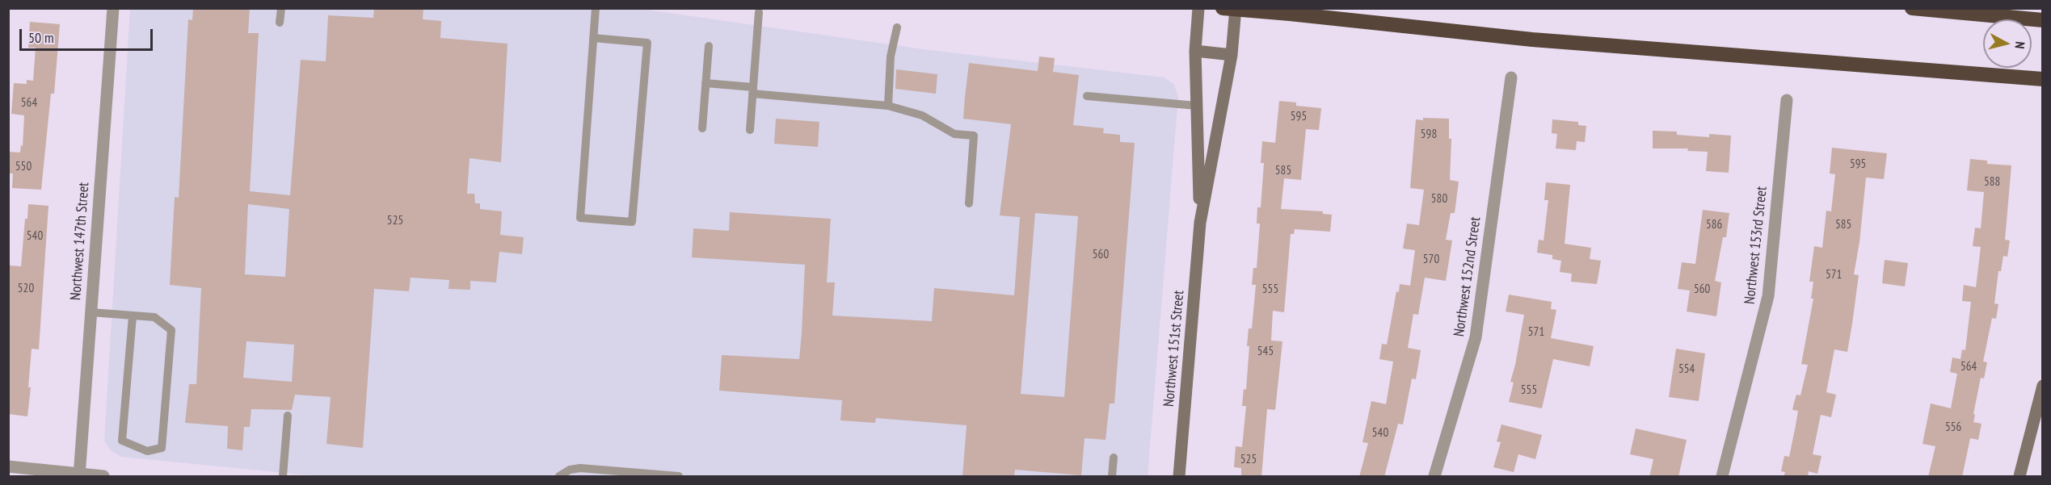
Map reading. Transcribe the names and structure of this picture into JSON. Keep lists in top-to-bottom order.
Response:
{
  "streets": {
    "street": [
      "Northwest 147th Street",
      "Northwest 153rd Street",
      "Northwest 152nd Street",
      "Northwest 151st Street"
    ]
  },
  "house_numbers": [
    "564",
    "595",
    "598",
    "595",
    "550",
    "585",
    "588",
    "580",
    "525",
    "586",
    "585",
    "540",
    "560",
    "570",
    "571",
    "520",
    "555",
    "560",
    "571",
    "545",
    "564",
    "554",
    "555",
    "556",
    "540",
    "525"
  ],
  "scale_bar": "50 m",
  "north": "right"
}
